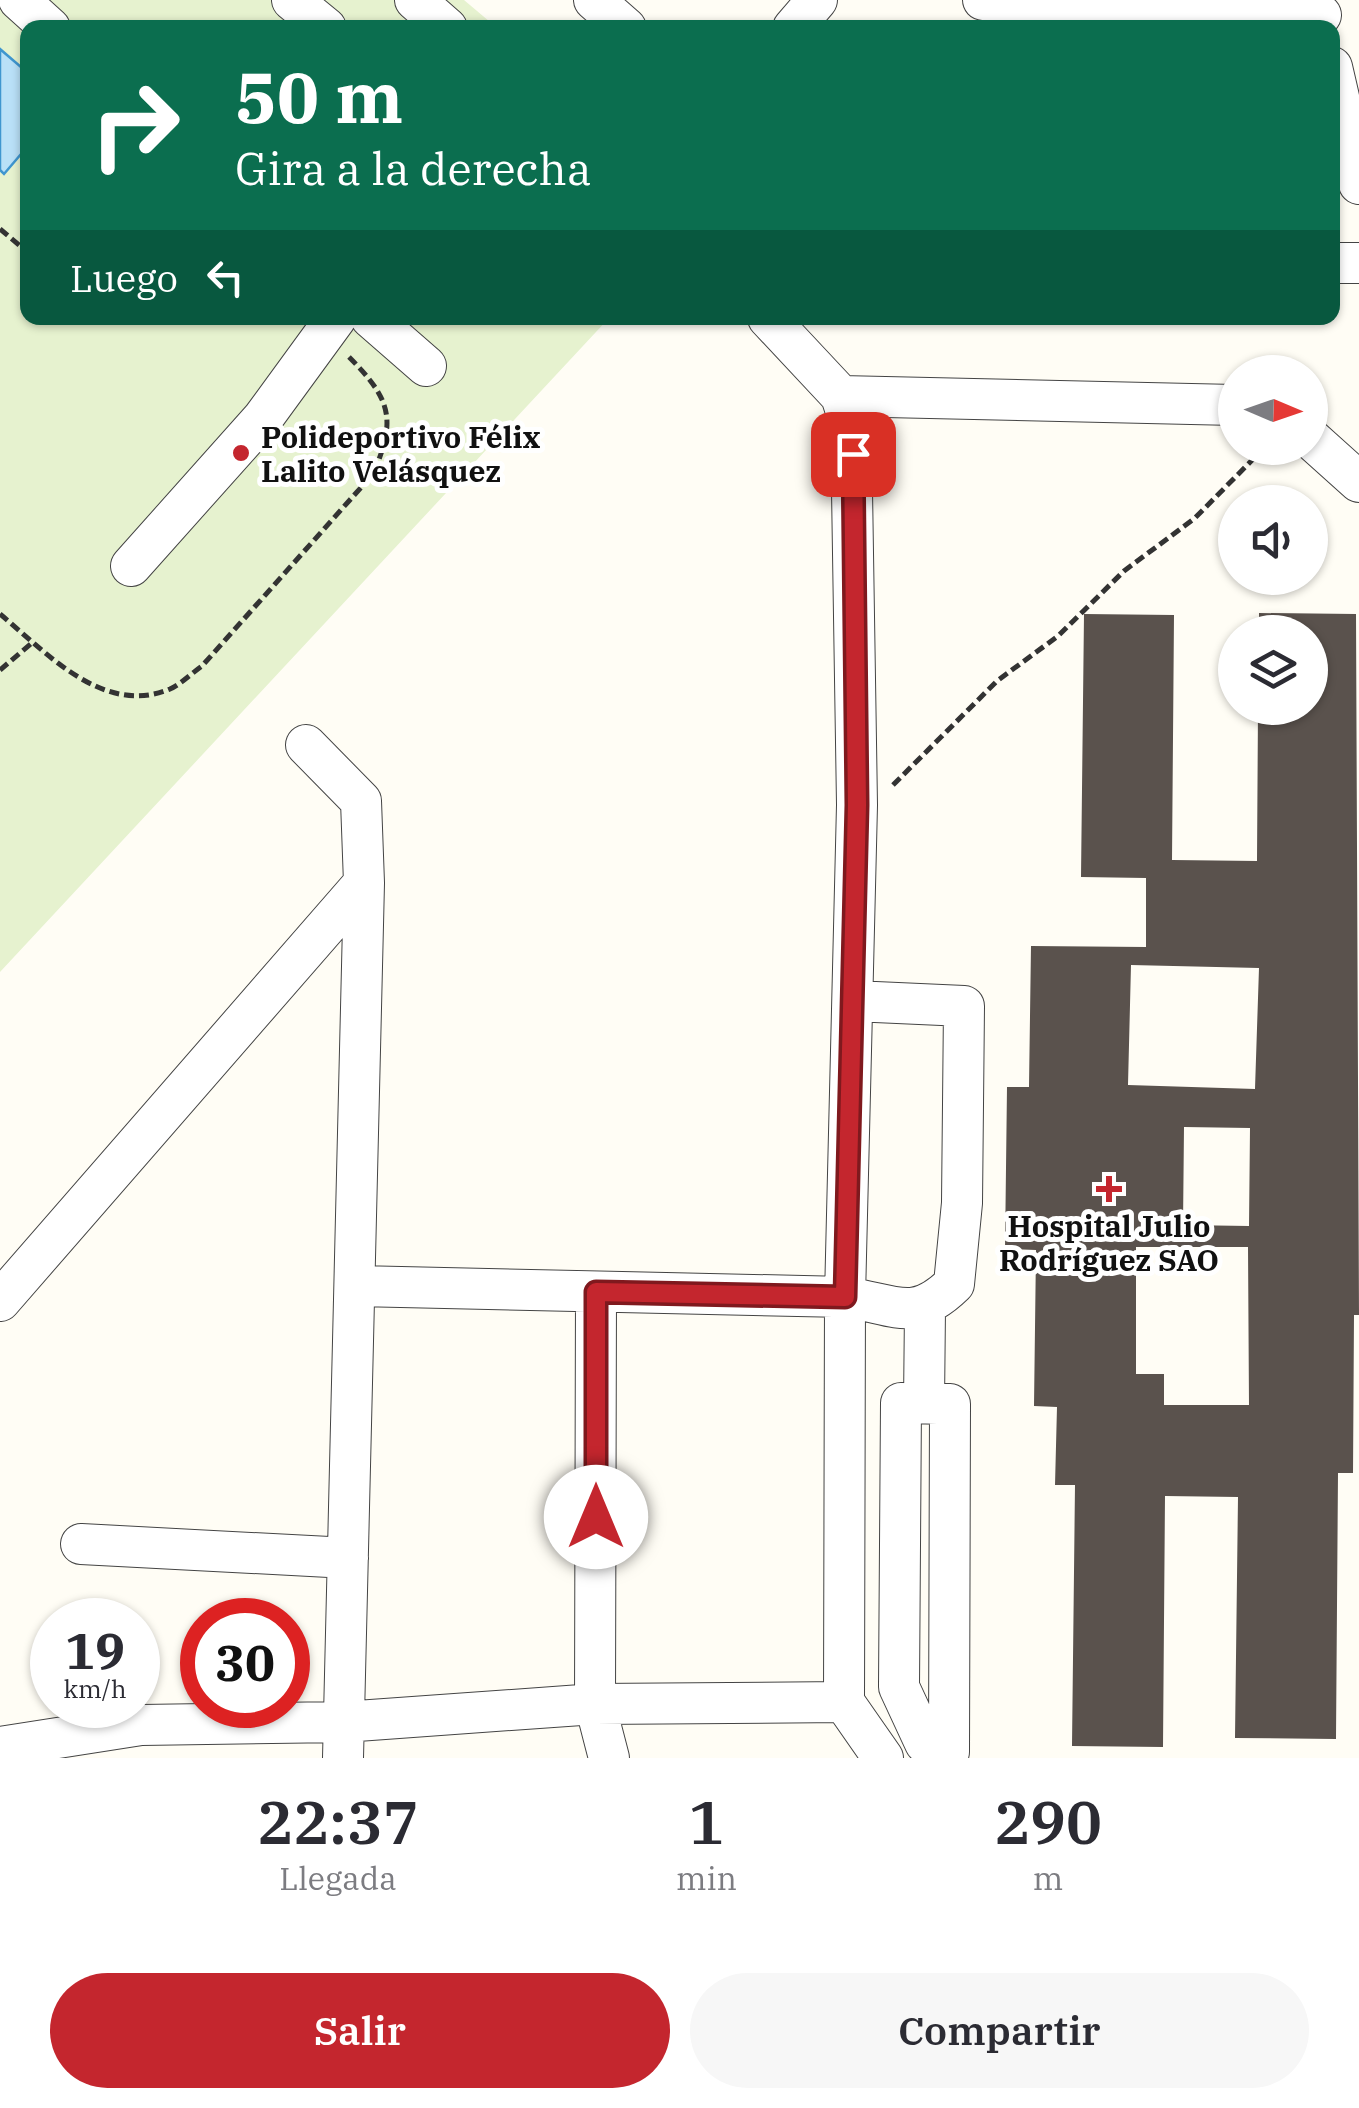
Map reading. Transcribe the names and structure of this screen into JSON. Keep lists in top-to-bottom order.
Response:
{
  "places": {
    "other": ["Polideportivo Félix Lalito Velásquez"],
    "health": ["Hospital Julio Rodríguez SAO"]
  },
  "north": "right",
  "page": {
    "turn": ["50 m", "Gira a la derecha"],
    "then": "Luego",
    "speed": "19 km/h",
    "limit": "30",
    "eta": [
      "22:37",
      "Llegada",
      "1",
      "min",
      "290",
      "m"
    ],
    "buttons": ["Salir", "Compartir"]
  }
}
